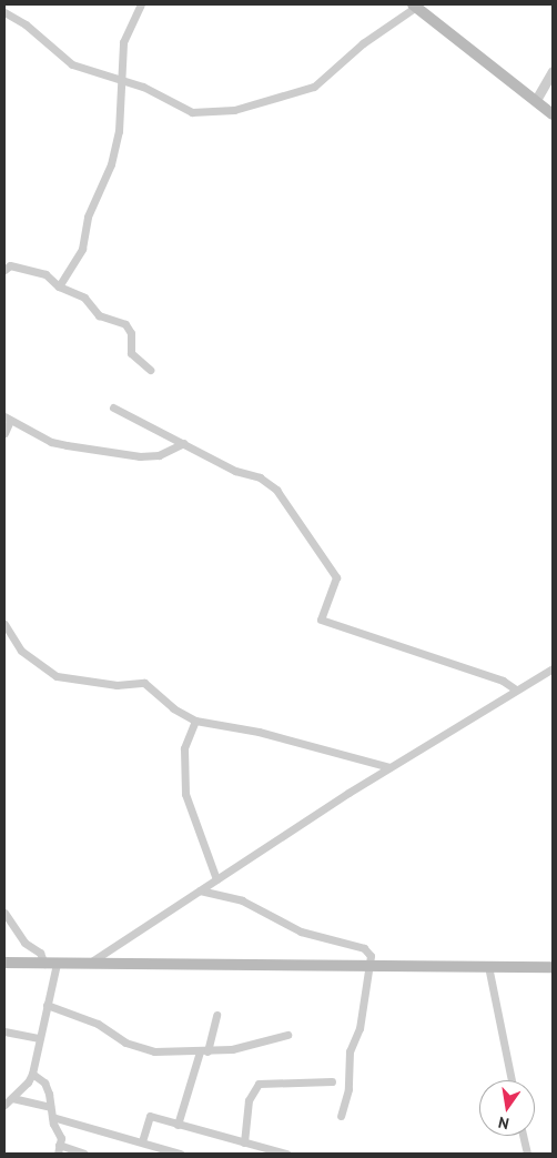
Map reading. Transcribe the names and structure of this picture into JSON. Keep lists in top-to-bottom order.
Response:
{
  "north": "bottom"
}
